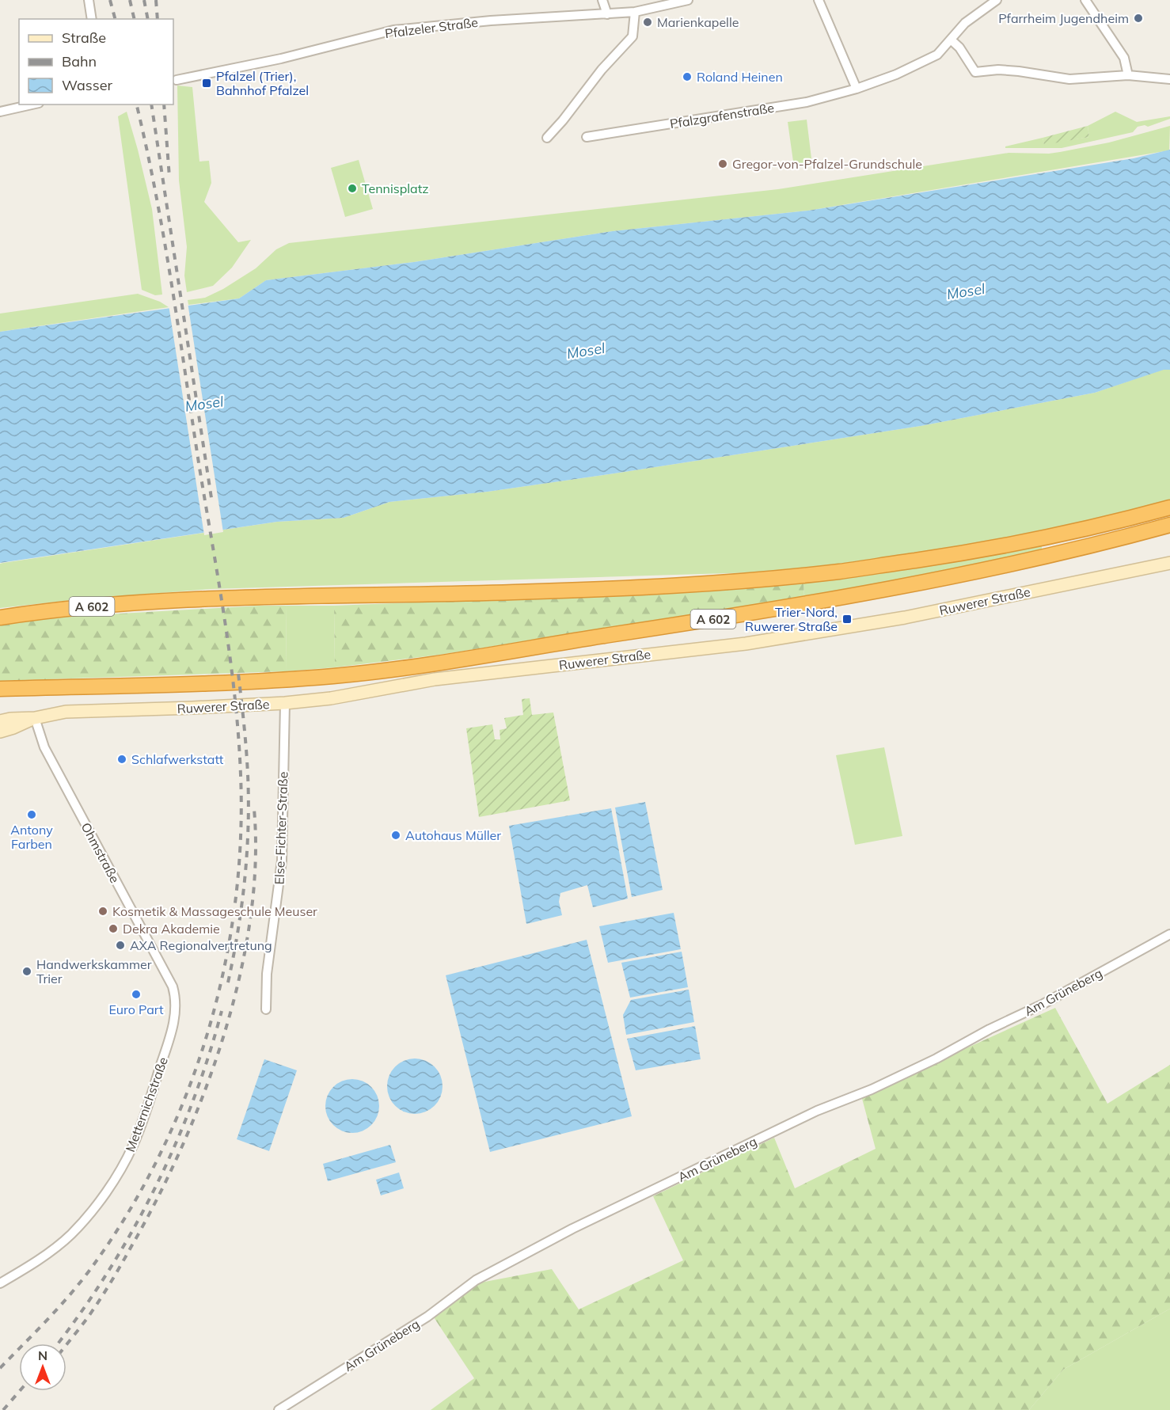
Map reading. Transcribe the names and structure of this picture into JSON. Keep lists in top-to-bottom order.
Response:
{
  "streets": {
    "highway": ["A 602"],
    "main road": ["Ruwerer Straße"],
    "street": [
      "Pfalzeler Straße",
      "Pfalzgrafenstraße",
      "Else-Fichter-Straße",
      "Ohmstraße",
      "Am Grüneberg",
      "Metternichstraße"
    ]
  },
  "crossings": [
    ["Ruwerer Straße", "Else-Fichter-Straße"],
    ["Ruwerer Straße", "Ohmstraße"],
    ["Ohmstraße", "Metternichstraße"]
  ],
  "water": ["Mosel"],
  "places": {
    "other": [
      "Pfarrheim Jugendheim",
      "Marienkapelle",
      "Roland Heinen",
      "Gregor-von-Pfalzel-Grundschule",
      "Tennisplatz",
      "Schlafwerkstatt",
      "Antony Farben",
      "Autohaus Müller",
      "Kosmetik & Massageschule Meuser",
      "Dekra Akademie",
      "AXA Regionalvertretung",
      "Handwerkskammer Trier",
      "Euro Part"
    ],
    "transit": ["Pfalzel (Trier), Bahnhof Pfalzel", "Trier-Nord, Ruwerer Straße"]
  },
  "legend": ["Straße", "Bahn", "Wasser"],
  "north": "top"
}
